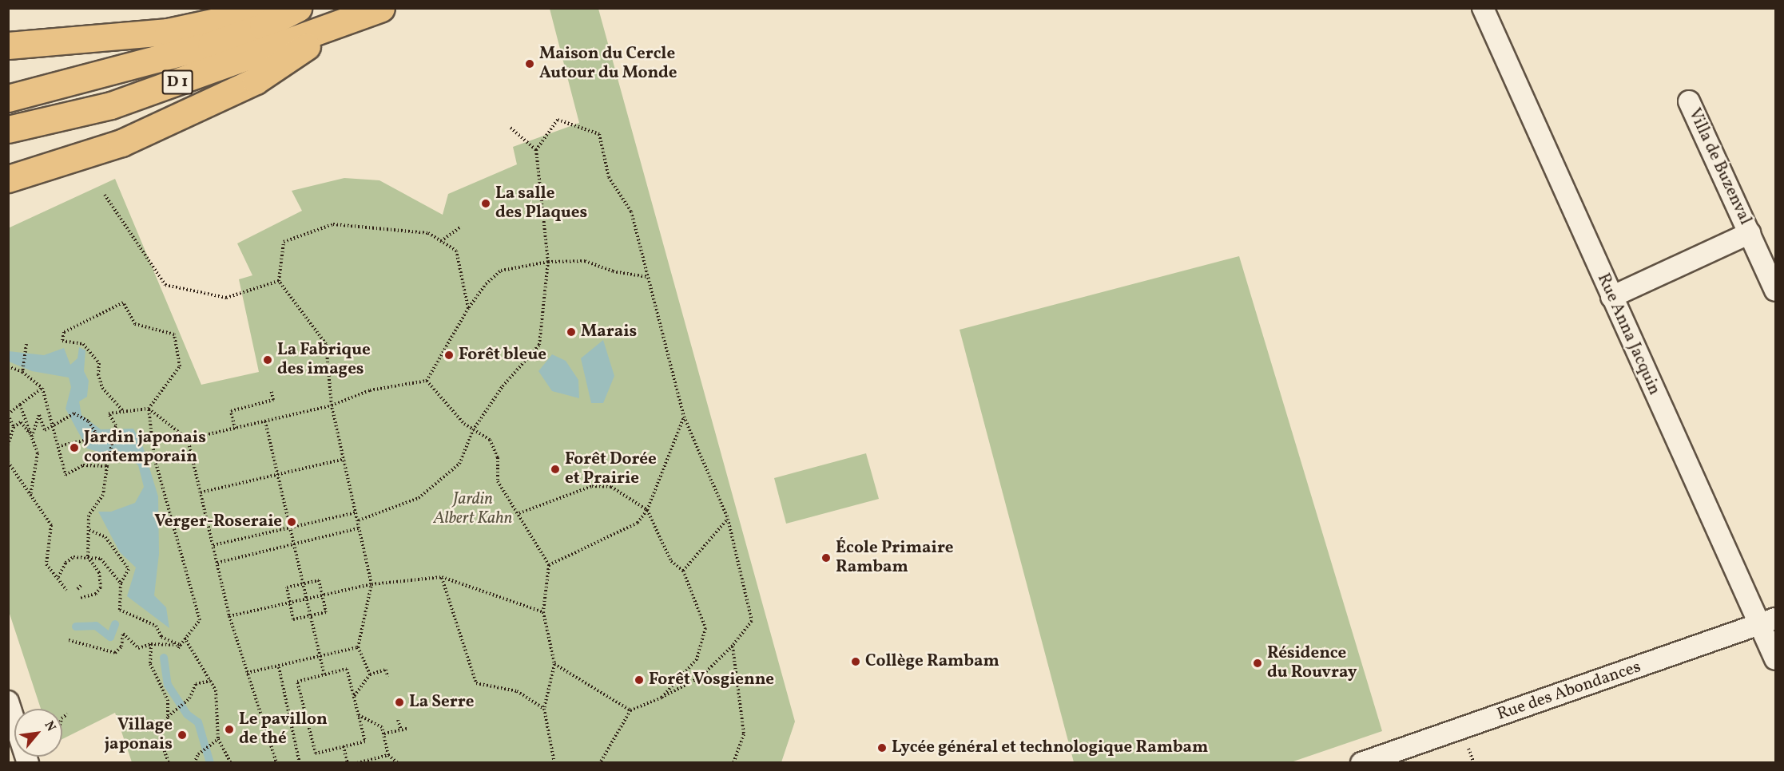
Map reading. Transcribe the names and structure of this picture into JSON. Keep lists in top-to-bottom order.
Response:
{
  "streets": {
    "main road": ["D 1"],
    "street": ["Villa de Buzenval", "Rue Anna Jacquin", "Rue des Abondances"]
  },
  "crossings": [
    ["Villa de Buzenval", "Rue Anna Jacquin"],
    ["Rue Anna Jacquin", "Rue des Abondances"]
  ],
  "parks": ["Jardin Albert Kahn"],
  "places": [
    "Maison du Cercle Autour du Monde",
    "La salle des Plaques",
    "Marais",
    "Forêt bleue",
    "La Fabrique des images",
    "Jardin japonais contemporain",
    "Forêt Dorée et Prairie",
    "Verger-Roseraie",
    "École Primaire Rambam",
    "Collège Rambam",
    "Résidence du Rouvray",
    "Forêt Vosgienne",
    "La Serre",
    "Le pavillon de thé",
    "Village japonais",
    "Lycée général et technologique Rambam"
  ],
  "north": "top right"
}
